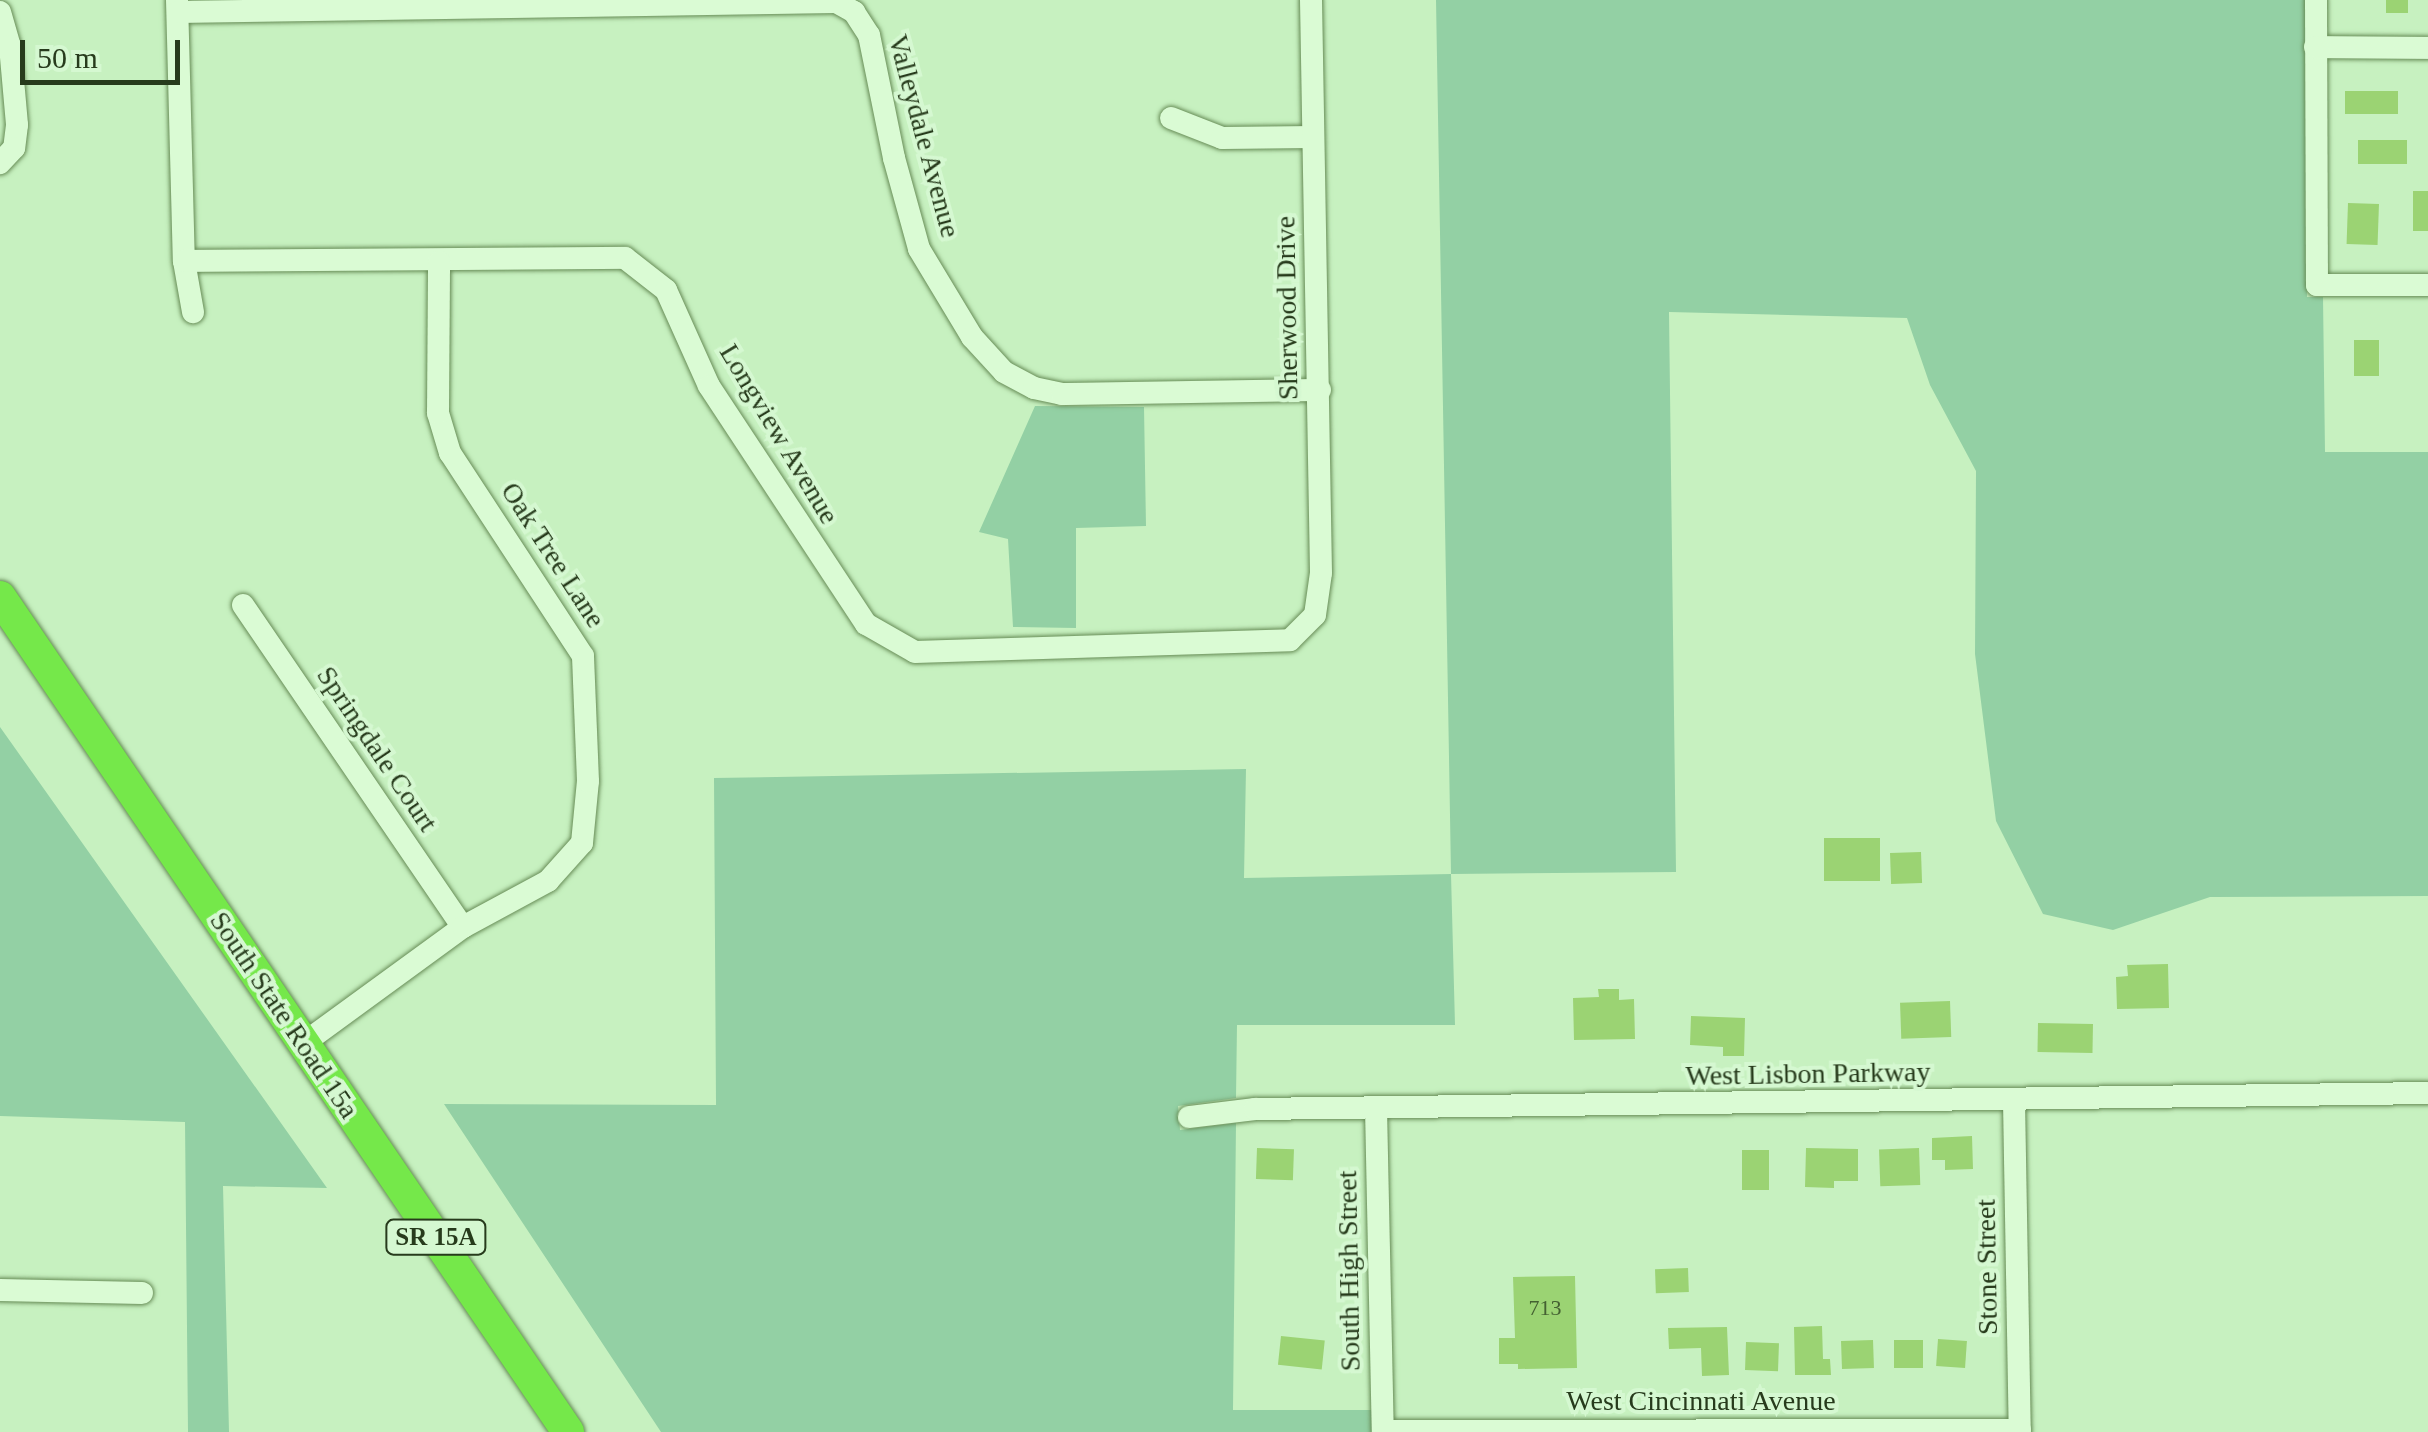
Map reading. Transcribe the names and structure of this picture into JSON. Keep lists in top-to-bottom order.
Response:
{
  "streets": {
    "highway": ["South State Road 15a", "SR 15A"],
    "street": [
      "Valleydale Avenue",
      "Sherwood Drive",
      "Longview Avenue",
      "Oak Tree Lane",
      "Springdale Court",
      "West Lisbon Parkway",
      "Stone Street",
      "South High Street",
      "West Cincinnati Avenue"
    ]
  },
  "crossings": [
    ["Valleydale Avenue", "Sherwood Drive"],
    ["Sherwood Drive", "Longview Avenue"],
    ["Longview Avenue", "Oak Tree Lane"],
    ["Oak Tree Lane", "Springdale Court"],
    ["Oak Tree Lane", "South State Road 15a"],
    ["West Lisbon Parkway", "Stone Street"],
    ["West Lisbon Parkway", "South High Street"],
    ["Stone Street", "West Cincinnati Avenue"],
    ["South High Street", "West Cincinnati Avenue"]
  ],
  "house_numbers": ["713"],
  "scale_bar": "50 m"
}
